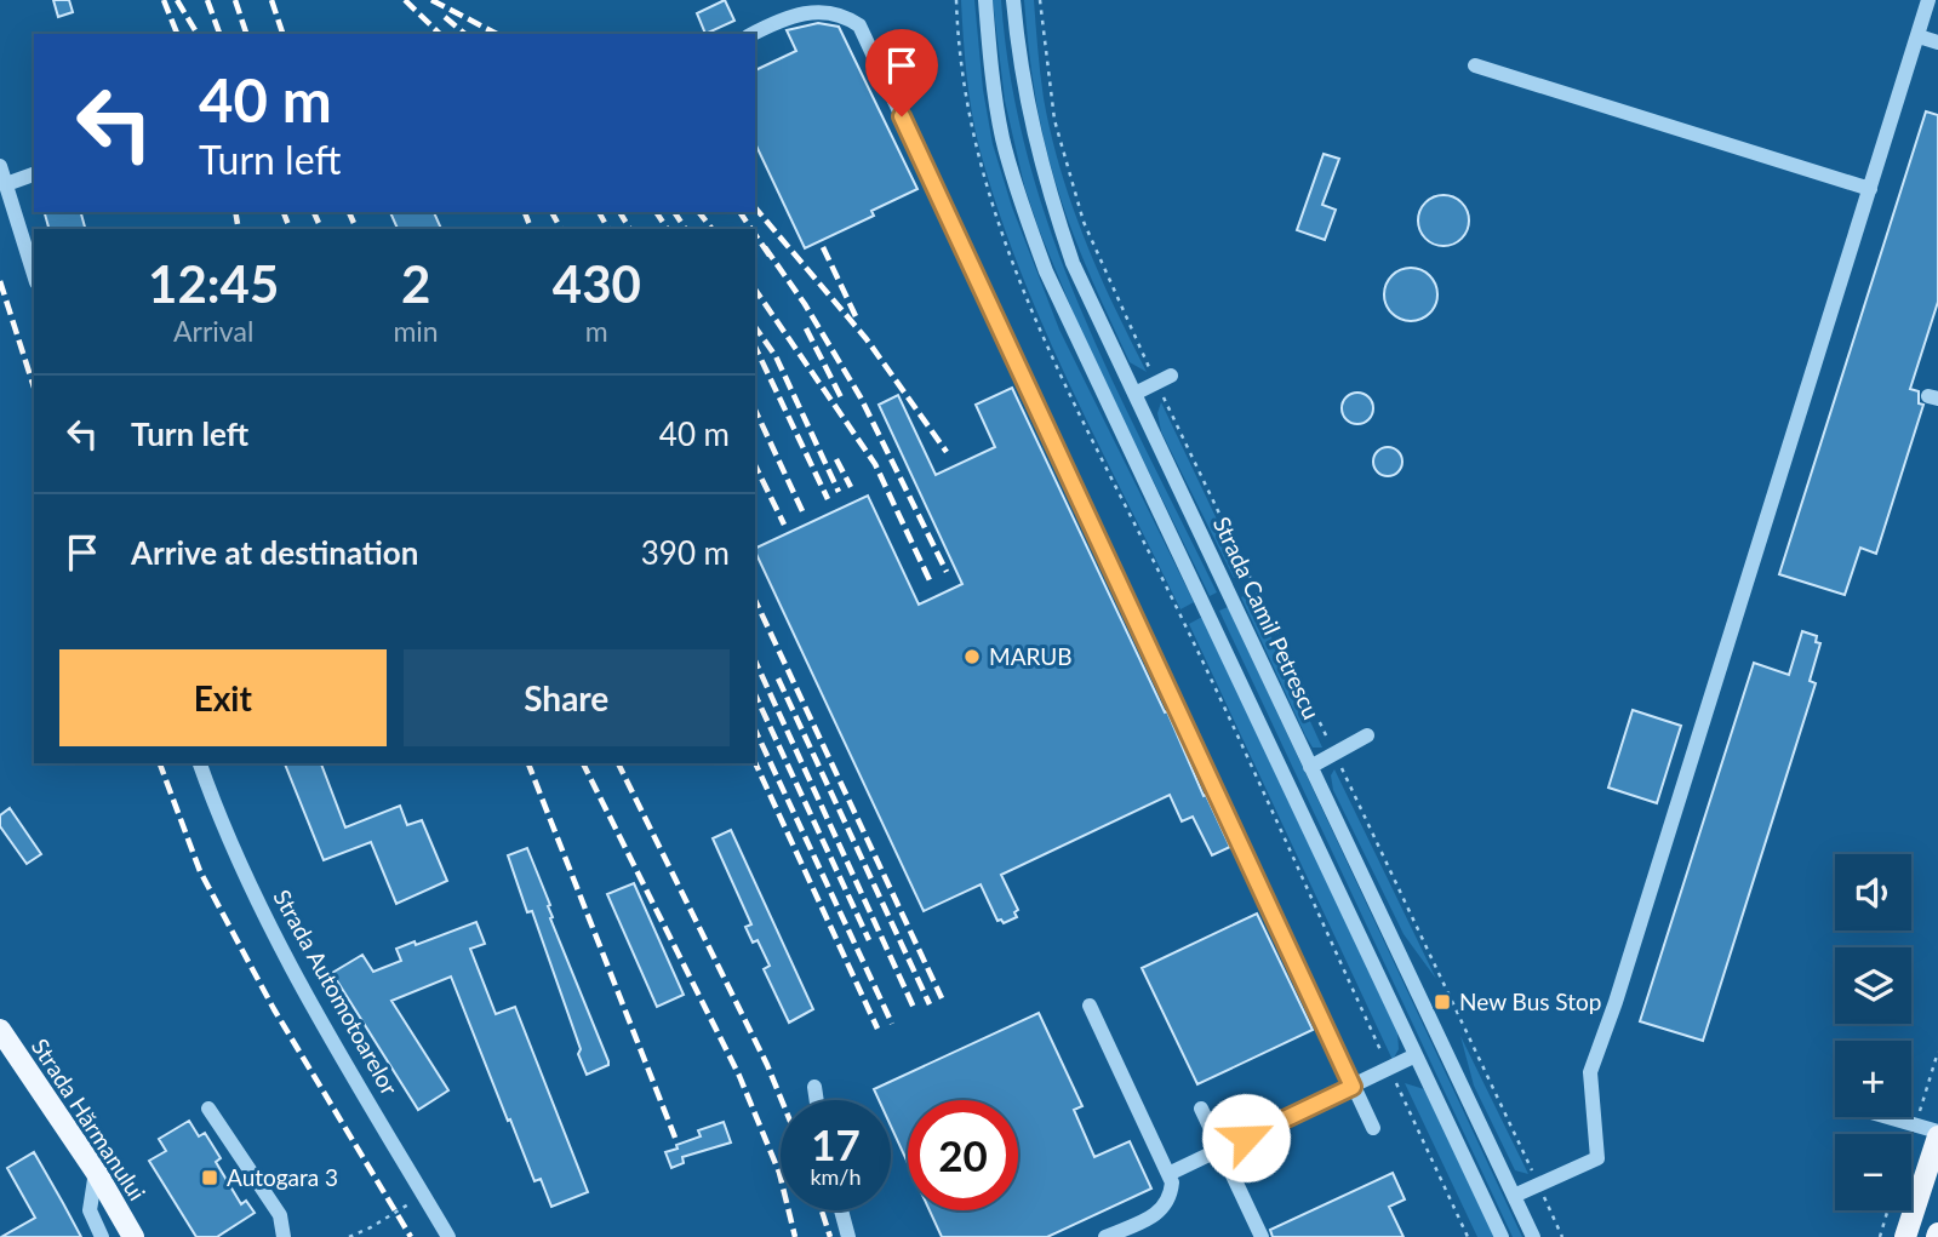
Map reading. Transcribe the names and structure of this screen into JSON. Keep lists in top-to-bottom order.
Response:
{
  "streets": {
    "main road": ["Strada Hărmanului"],
    "street": ["Strada Camil Petrescu", "Strada Automotoarelor"]
  },
  "places": {
    "other": ["MARUB"],
    "transit": ["New Bus Stop", "Autogara 3"]
  },
  "page": {
    "turn": ["40 m", "Turn left"],
    "eta": [
      "12:45",
      "Arrival",
      "2",
      "min",
      "430",
      "m"
    ],
    "list": [
      {
        "name": "Turn left",
        "value": "40 m"
      },
      {
        "name": "Arrive at destination",
        "value": "390 m"
      }
    ],
    "buttons": ["Exit", "Share"],
    "map_buttons": ["+", "−"],
    "speed": "17 km/h",
    "limit": "20"
  }
}
